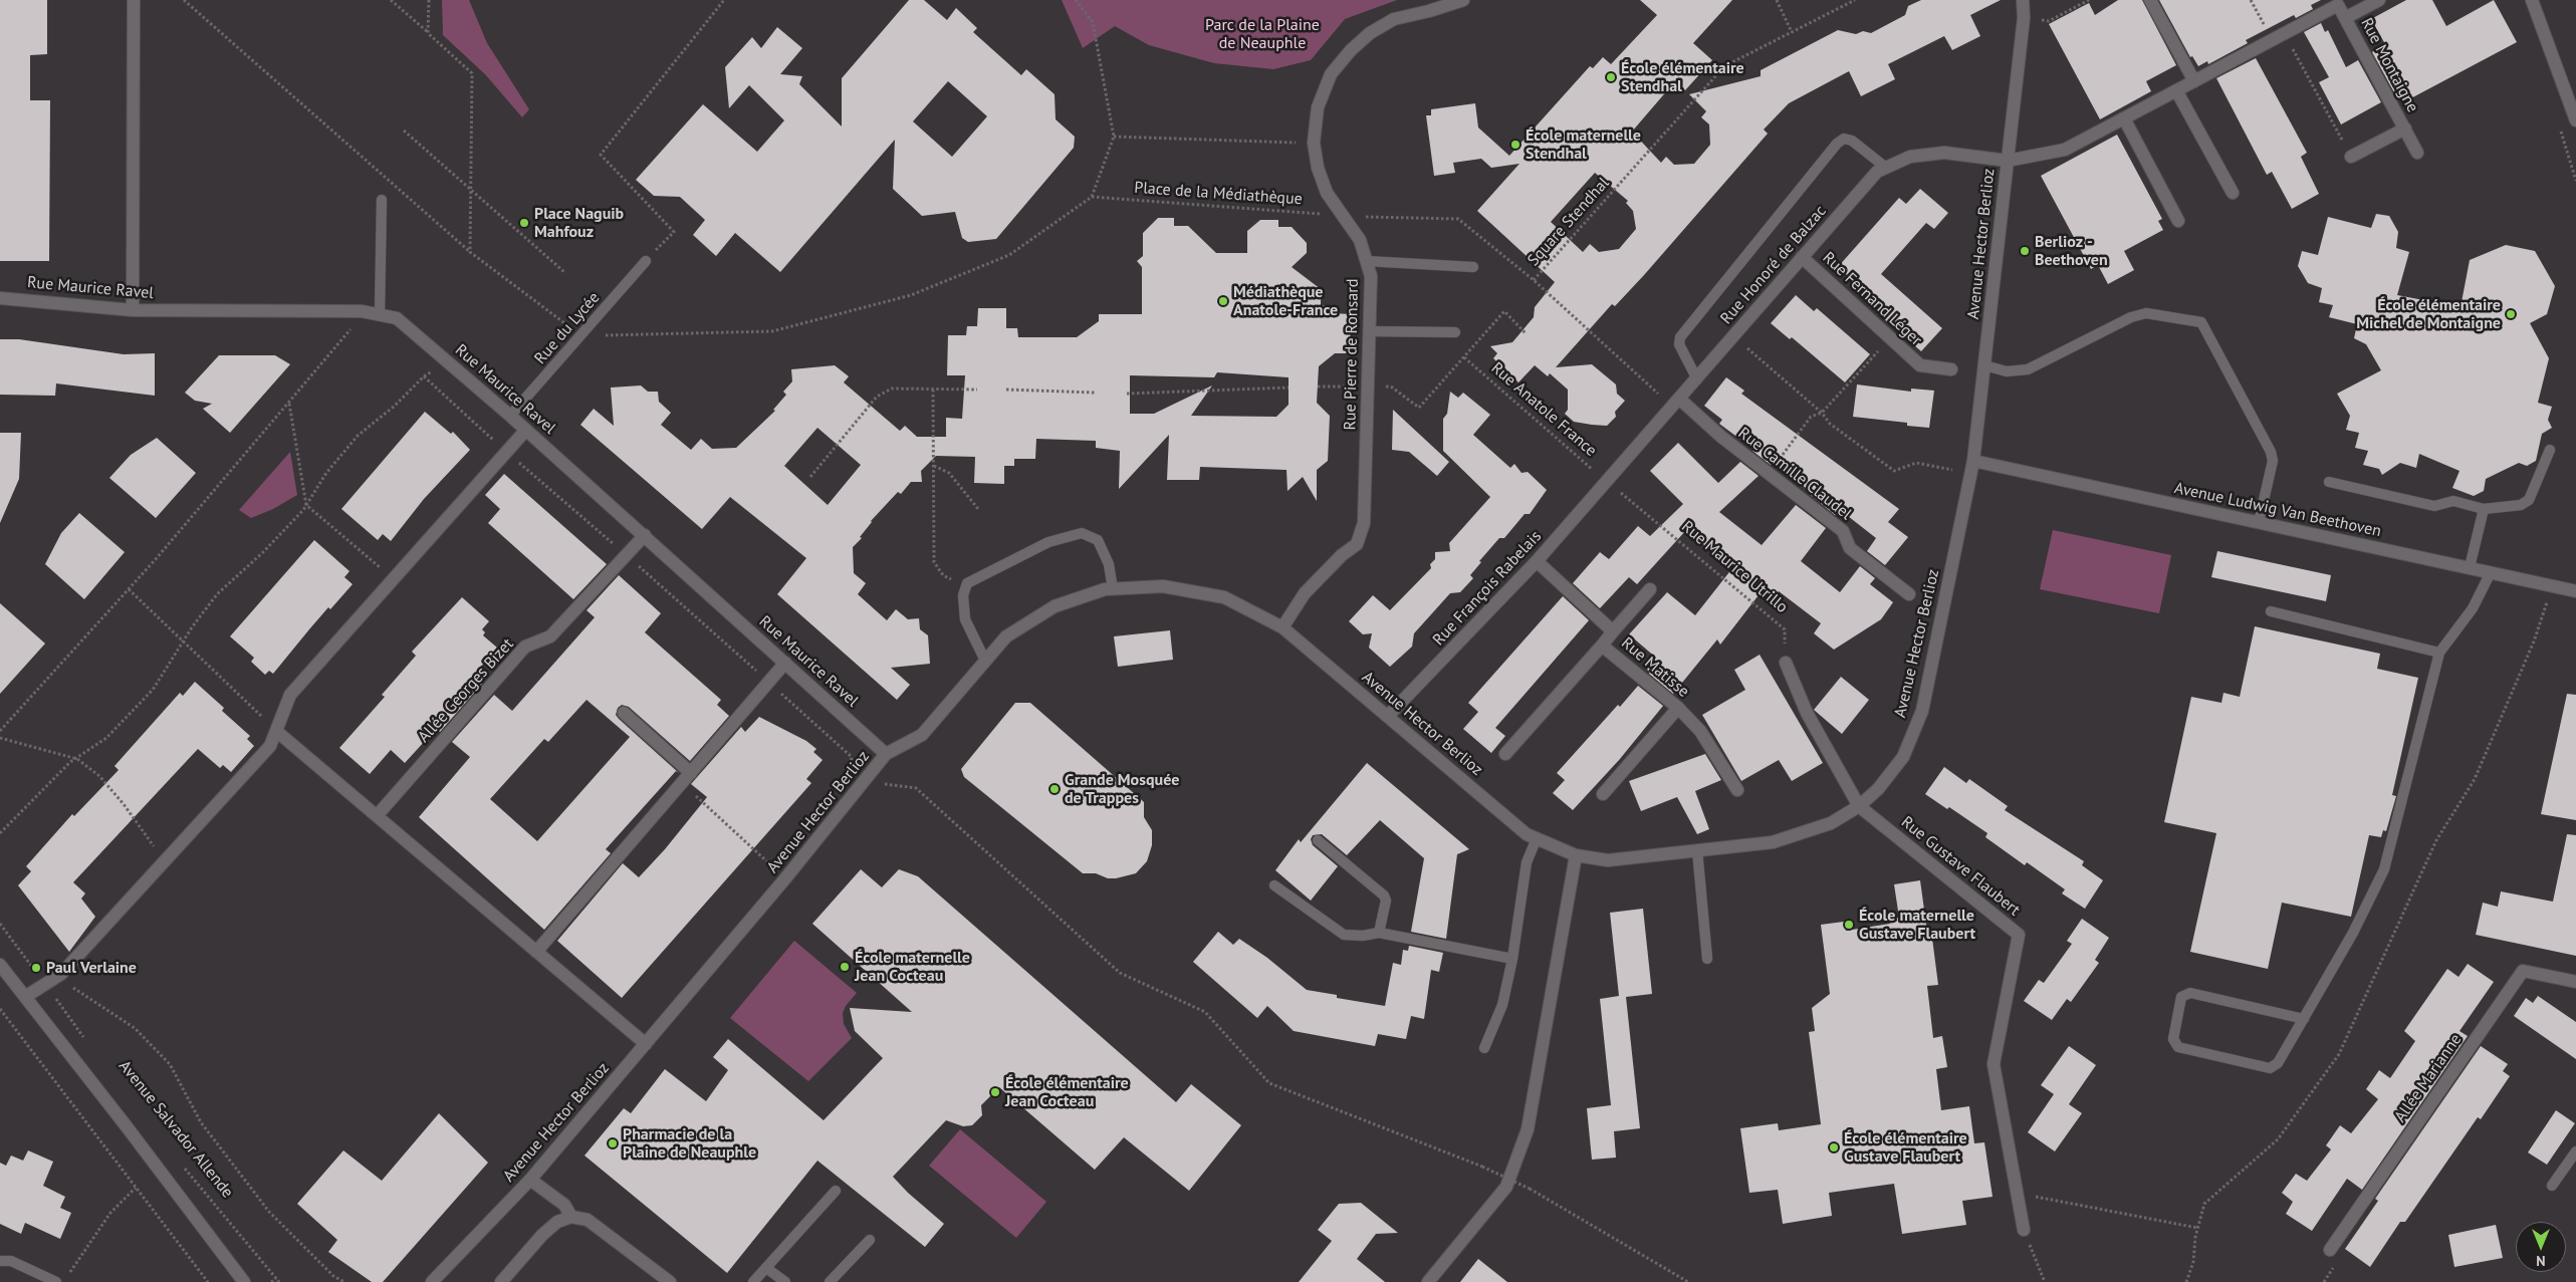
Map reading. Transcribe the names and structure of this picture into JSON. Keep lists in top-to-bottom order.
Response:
{
  "streets": {
    "street": [
      "Rue Montaigne",
      "Avenue Hector Berlioz",
      "Rue Honoré de Balzac",
      "Rue Maurice Ravel",
      "Rue Fernand Léger",
      "Rue Pierre de Ronsard",
      "Rue Camille Claudel",
      "Avenue Ludwig Van Beethoven",
      "Rue François Rabelais",
      "Rue Matisse",
      "Allée Georges Bizet",
      "Rue Gustave Flaubert",
      "Allée Marianne"
    ],
    "lane": ["Rue du Lycée"],
    "path": [
      "Place de la Médiathèque",
      "Square Stendhal",
      "Rue Anatole France",
      "Rue Maurice Utrillo",
      "Avenue Salvador Allende"
    ]
  },
  "crossings": [
    ["Rue Montaigne", "Avenue Hector Berlioz"],
    ["Rue Montaigne", "Rue Honoré de Balzac"],
    ["Place de la Médiathèque", "Square Stendhal"],
    ["Place de la Médiathèque", "Rue Honoré de Balzac"],
    ["Place de la Médiathèque", "Rue Pierre de Ronsard"],
    ["Place de la Médiathèque", "Rue Camille Claudel"],
    ["Avenue Hector Berlioz", "Rue Honoré de Balzac"],
    ["Avenue Hector Berlioz", "Rue Maurice Ravel"],
    ["Avenue Hector Berlioz", "Rue Pierre de Ronsard"],
    ["Avenue Hector Berlioz", "Avenue Ludwig Van Beethoven"],
    ["Avenue Hector Berlioz", "Rue François Rabelais"],
    ["Avenue Hector Berlioz", "Rue Gustave Flaubert"],
    ["Rue Honoré de Balzac", "Rue Fernand Léger"],
    ["Rue Honoré de Balzac", "Rue Anatole France"],
    ["Rue Honoré de Balzac", "Rue Camille Claudel"],
    ["Rue Honoré de Balzac", "Rue Maurice Utrillo"],
    ["Rue Honoré de Balzac", "Rue François Rabelais"],
    ["Rue Maurice Ravel", "Rue du Lycée"],
    ["Rue Maurice Ravel", "Allée Georges Bizet"],
    ["Rue Anatole France", "Rue Maurice Utrillo"],
    ["Rue Anatole France", "Rue François Rabelais"],
    ["Rue Maurice Utrillo", "Rue François Rabelais"],
    ["Rue François Rabelais", "Rue Matisse"]
  ],
  "parks": ["Parc de la Plaine de Neauphle"],
  "places": [
    "École élémentaire Stendhal",
    "École maternelle Stendhal",
    "Place Naguib Mahfouz",
    "Berlioz - Beethoven",
    "Médiathèque Anatole-France",
    "École élémentaire Michel de Montaigne",
    "Grande Mosquée de Trappes",
    "École maternelle Gustave Flaubert",
    "École maternelle Jean Cocteau",
    "Paul Verlaine",
    "École élémentaire Jean Cocteau",
    "Pharmacie de la Plaine de Neauphle",
    "École élémentaire Gustave Flaubert"
  ],
  "north": "bottom"
}
